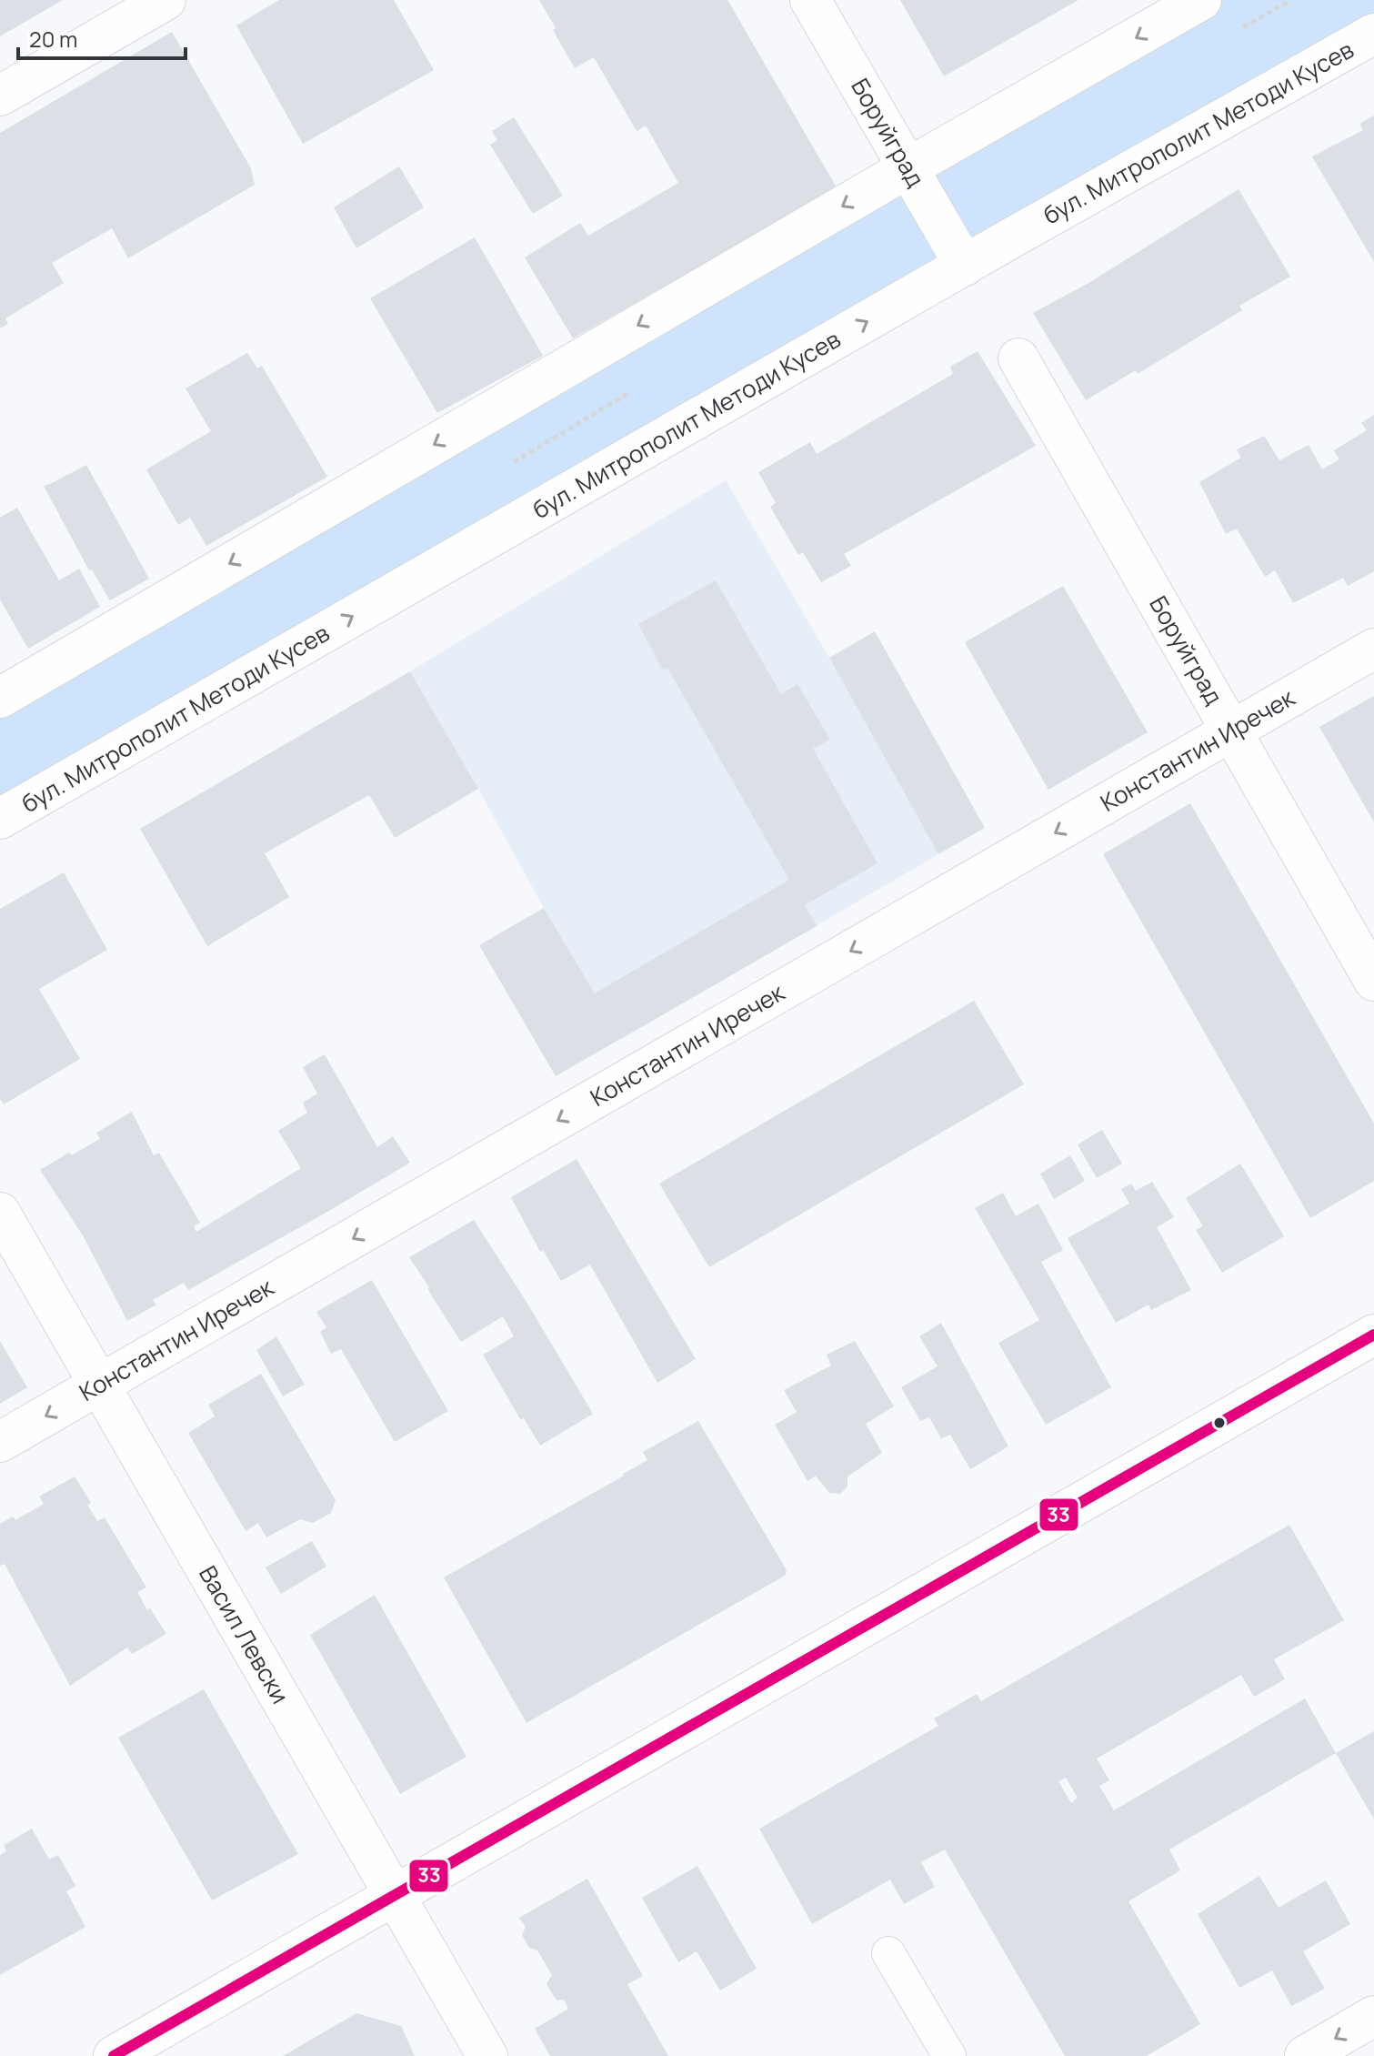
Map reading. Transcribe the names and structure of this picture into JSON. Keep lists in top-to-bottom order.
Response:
{
  "streets": {
    "street": [
      "Боруйград",
      "бул. Митрополит Методи Кусев",
      "Константин Иречек",
      "Васил Левски"
    ]
  },
  "crossings": [
    ["Боруйград", "бул. Митрополит Методи Кусев"],
    ["Боруйград", "Константин Иречек"],
    ["Константин Иречек", "Васил Левски"]
  ],
  "one_way": ["Константин Иречек"],
  "lines": ["transit line 33"],
  "scale_bar": "20 m"
}
